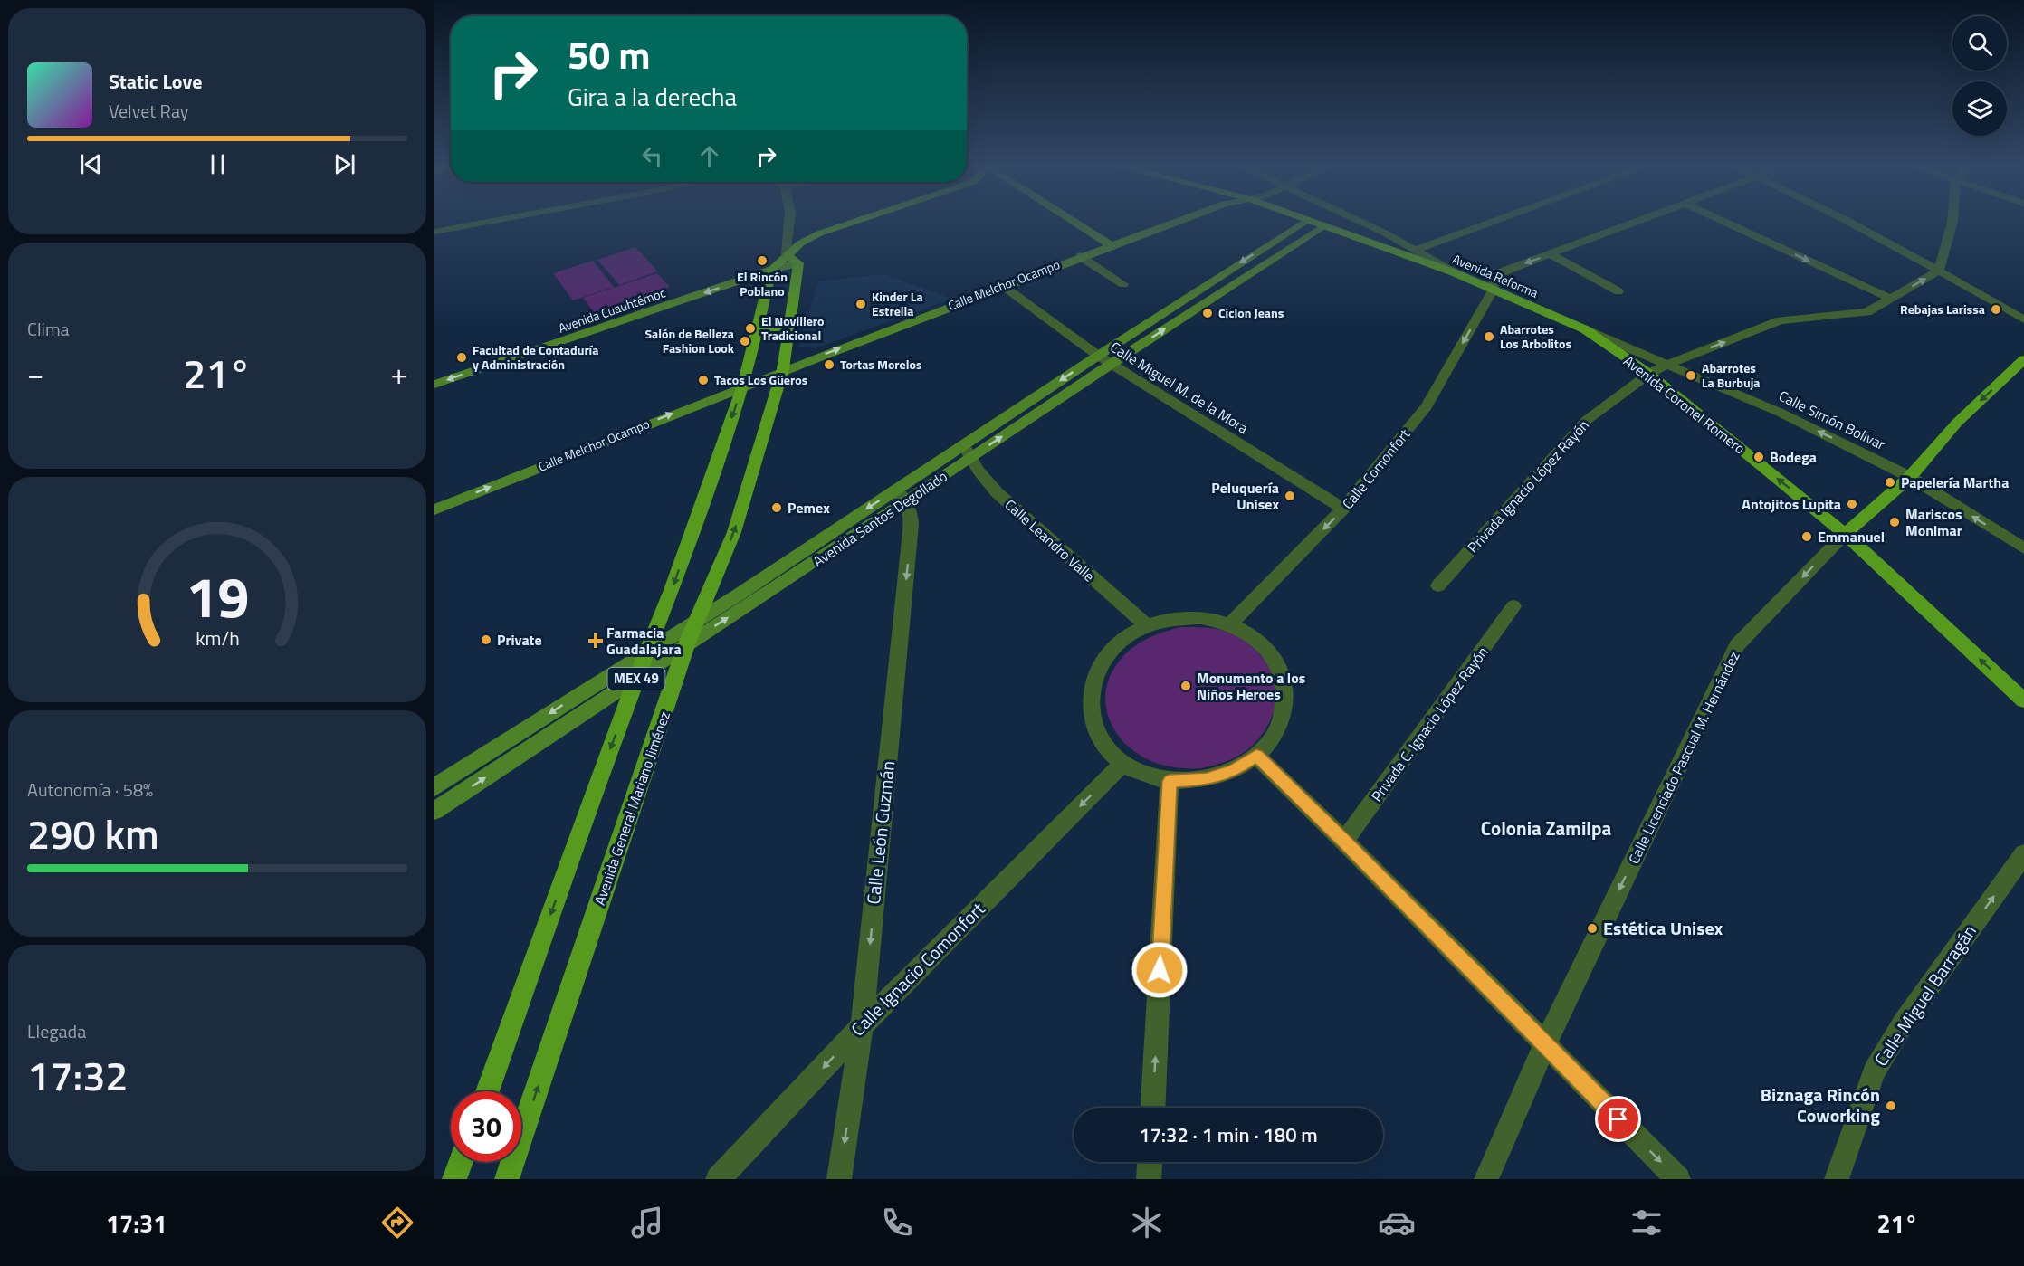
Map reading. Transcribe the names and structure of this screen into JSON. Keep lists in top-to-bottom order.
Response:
{
  "streets": {
    "main road": [
      "Avenida Reforma",
      "Calle Melchor Ocampo",
      "Avenida Cuauhtémoc",
      "Avenida Coronel Romero",
      "Avenida Santos Degollado",
      "MEX 49",
      "Calle Licenciado Pascual M. Hernández",
      "Avenida General Mariano Jiménez"
    ],
    "street": [
      "Calle Miguel M. de la Mora",
      "Calle Simón Bolívar",
      "Calle Comonfort",
      "Privada Ignacio López Rayón",
      "Calle Leandro Valle",
      "Privada C. Ignacio López Rayón",
      "Calle León Guzmán",
      "Calle Ignacio Comonfort",
      "Calle Miguel Barragán"
    ]
  },
  "crossings": [
    ["Avenida Reforma", "Avenida Coronel Romero"],
    ["Avenida Reforma", "Calle Simón Bolívar"],
    ["Avenida Reforma", "Calle Comonfort"],
    ["Avenida Reforma", "Avenida Santos Degollado"],
    ["Calle Melchor Ocampo", "Calle Miguel M. de la Mora"],
    ["Calle Melchor Ocampo", "MEX 49"],
    ["Calle Melchor Ocampo", "Avenida General Mariano Jiménez"],
    ["Avenida Cuauhtémoc", "MEX 49"],
    ["Calle Miguel M. de la Mora", "Calle Comonfort"],
    ["Calle Miguel M. de la Mora", "Avenida Santos Degollado"],
    ["Avenida Coronel Romero", "Calle Simón Bolívar"],
    ["Avenida Coronel Romero", "Privada Ignacio López Rayón"],
    ["Avenida Coronel Romero", "Calle Licenciado Pascual M. Hernández"],
    ["Calle Simón Bolívar", "Privada Ignacio López Rayón"],
    ["Calle Simón Bolívar", "Calle Licenciado Pascual M. Hernández"],
    ["Calle Comonfort", "Calle Leandro Valle"],
    ["Calle Comonfort", "Calle Ignacio Comonfort"],
    ["Avenida Santos Degollado", "Calle Leandro Valle"],
    ["Avenida Santos Degollado", "MEX 49"],
    ["Avenida Santos Degollado", "Avenida General Mariano Jiménez"],
    ["Avenida Santos Degollado", "Calle León Guzmán"],
    ["Calle Leandro Valle", "Calle Ignacio Comonfort"],
    ["MEX 49", "Avenida General Mariano Jiménez"],
    ["Calle León Guzmán", "Calle Ignacio Comonfort"]
  ],
  "one_way": [
    "Calle Melchor Ocampo",
    "Avenida Cuauhtémoc",
    "Avenida Coronel Romero",
    "Calle Simón Bolívar",
    "Calle Comonfort",
    "Privada Ignacio López Rayón",
    "Calle Licenciado Pascual M. Hernández",
    "Avenida General Mariano Jiménez",
    "Calle León Guzmán",
    "Calle Ignacio Comonfort",
    "Calle Miguel Barragán"
  ],
  "districts": ["Colonia Zamilpa"],
  "places": {
    "other": [
      "El Rincón Poblano",
      "Kinder La Estrella",
      "Rebajas Larissa",
      "Ciclon Jeans",
      "El Novillero Tradicional",
      "Abarrotes Los Arbolitos",
      "Salón de Belleza Fashion Look",
      "Facultad de Contaduría y Administración",
      "Tortas Morelos",
      "Abarrotes La Burbuja",
      "Tacos Los Güeros",
      "Bodega",
      "Papelería Martha",
      "Peluquería Unisex",
      "Antojitos Lupita",
      "Pemex",
      "Mariscos Monimar",
      "Emmanuel",
      "Private",
      "Monumento a los Niños Heroes",
      "Estética Unisex",
      "Biznaga Rincón Coworking"
    ],
    "health": ["Farmacia Guadalajara"]
  },
  "page": {
    "turn": ["50 m", "Gira a la derecha"],
    "song": ["Static Love", "Velvet Ray"],
    "tile": [
      "Clima",
      ["Autonomía · 58%", "290 km"],
      ["Llegada", "17:32"]
    ],
    "heat": ["−", "21°", "+"],
    "limit": "30",
    "trip": "17:32 · 1 min · 180 m",
    "tabs": ["17:31", "21°"],
    "gauge": ["19", "km/h"]
  }
}
